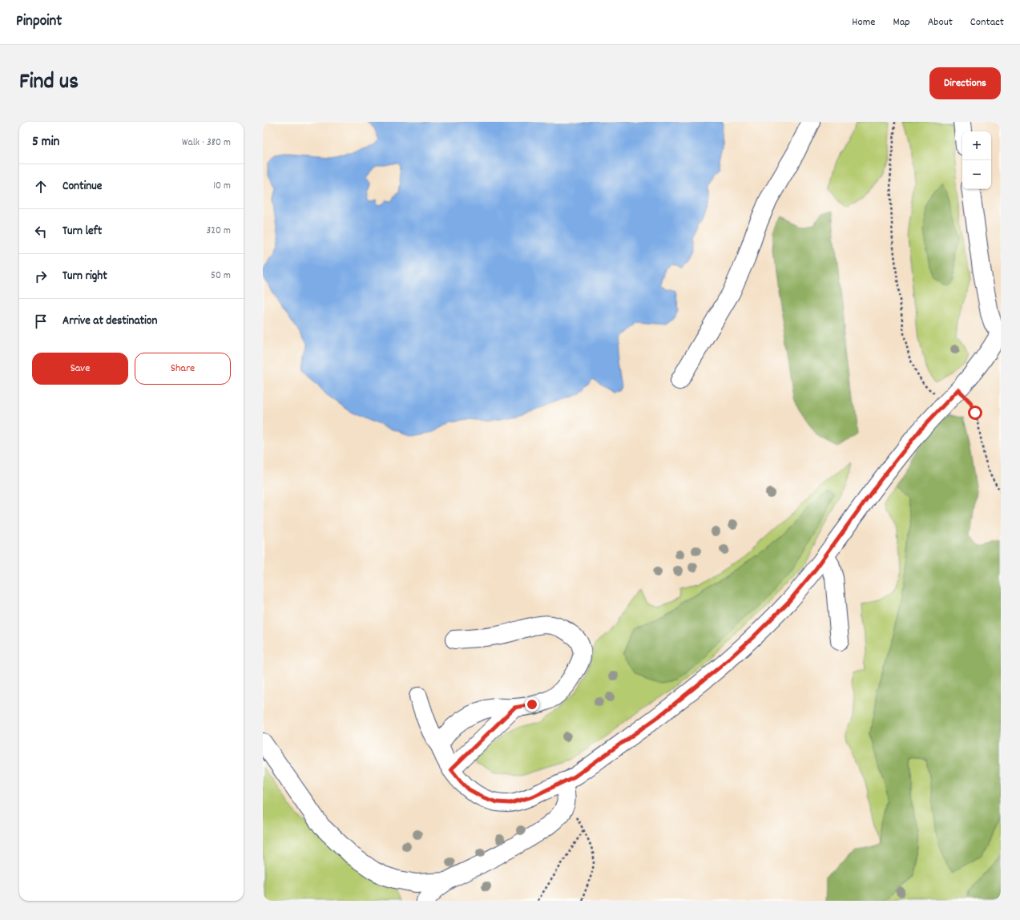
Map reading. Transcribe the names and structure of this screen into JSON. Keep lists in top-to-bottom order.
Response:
{
  "page": {
    "header": "Pinpoint",
    "nav": [
      "Home",
      "Map",
      "About",
      "Contact"
    ],
    "title": "Find us",
    "buttons": [
      "Directions",
      ["Save", "Share"]
    ],
    "heading": ["5 min", "Walk · 380 m"],
    "map_buttons": ["+", "−"],
    "list": [
      ["Continue", "10 m"],
      ["Turn left", "320 m"],
      ["Turn right", "50 m"],
      "Arrive at destination"
    ]
  }
}
